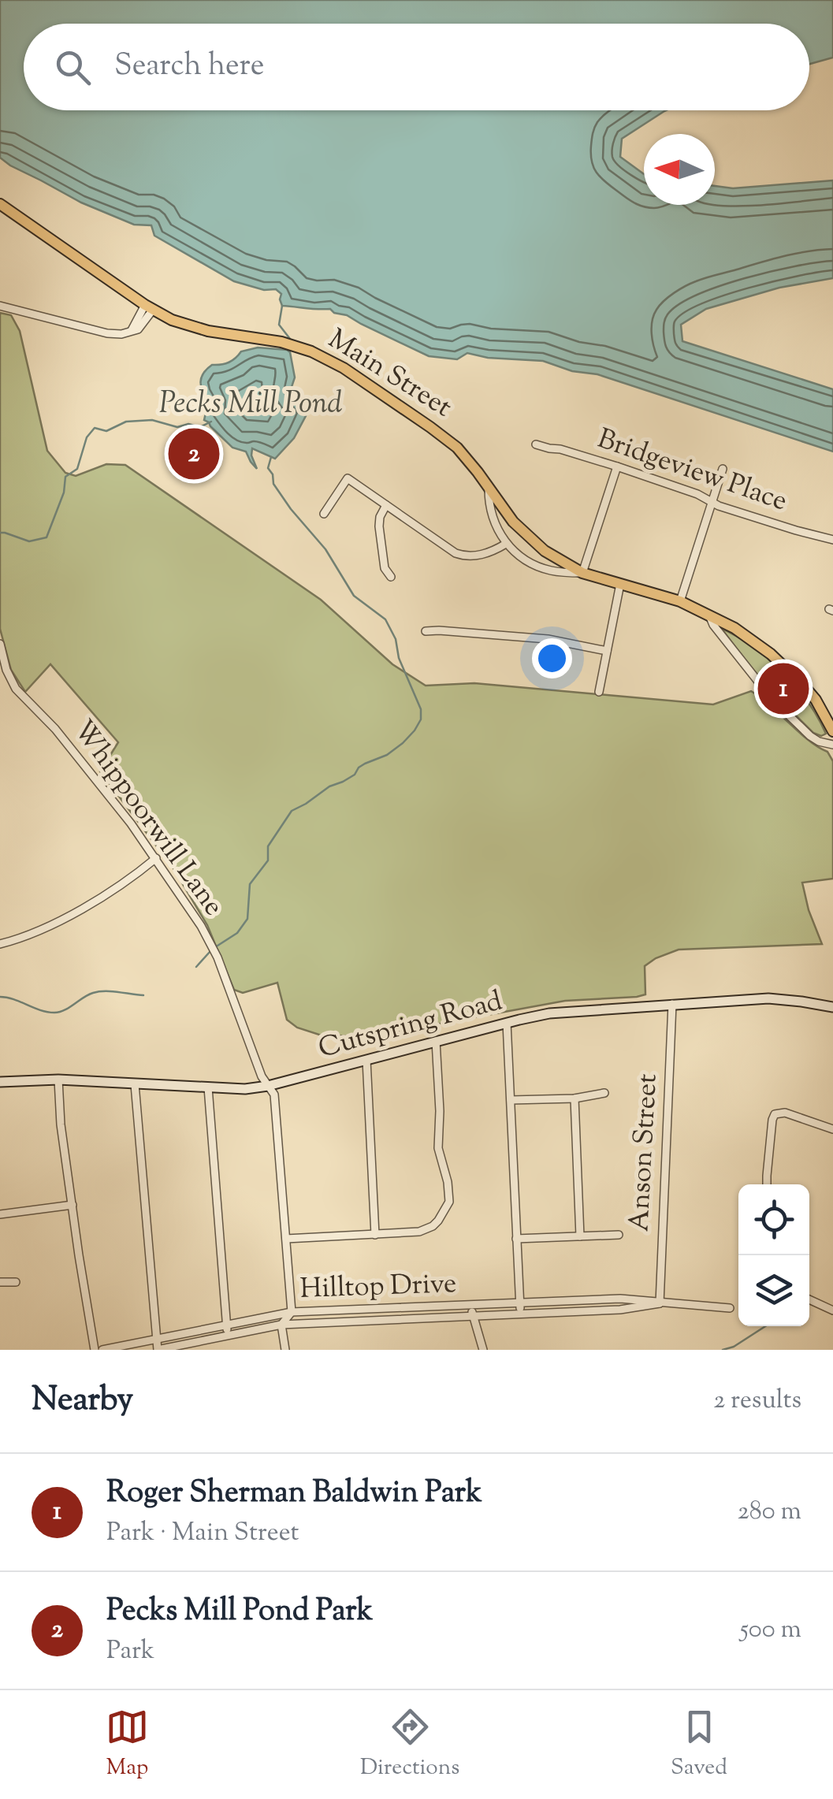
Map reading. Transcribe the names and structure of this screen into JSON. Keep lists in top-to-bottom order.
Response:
{
  "streets": {
    "main road": ["Main Street"],
    "street": [
      "Bridgeview Place",
      "Whippoorwill Lane",
      "Cutspring Road",
      "Anson Street",
      "Hilltop Drive"
    ]
  },
  "crossings": [
    ["Whippoorwill Lane", "Cutspring Road"],
    ["Whippoorwill Lane", "Hilltop Drive"],
    ["Cutspring Road", "Anson Street"],
    ["Anson Street", "Hilltop Drive"]
  ],
  "water": ["Pecks Mill Pond"],
  "north": "left",
  "page": {
    "search": "Search here",
    "pins": ["2", "1"],
    "heading": ["Nearby", "2 results"],
    "list": [
      {
        "mark": "1",
        "name": "Roger Sherman Baldwin Park",
        "note": "Park · Main Street",
        "value": "280 m"
      },
      {
        "mark": "2",
        "name": "Pecks Mill Pond Park",
        "note": "Park",
        "value": "500 m"
      }
    ],
    "nav": ["Map", "Directions", "Saved"]
  }
}
